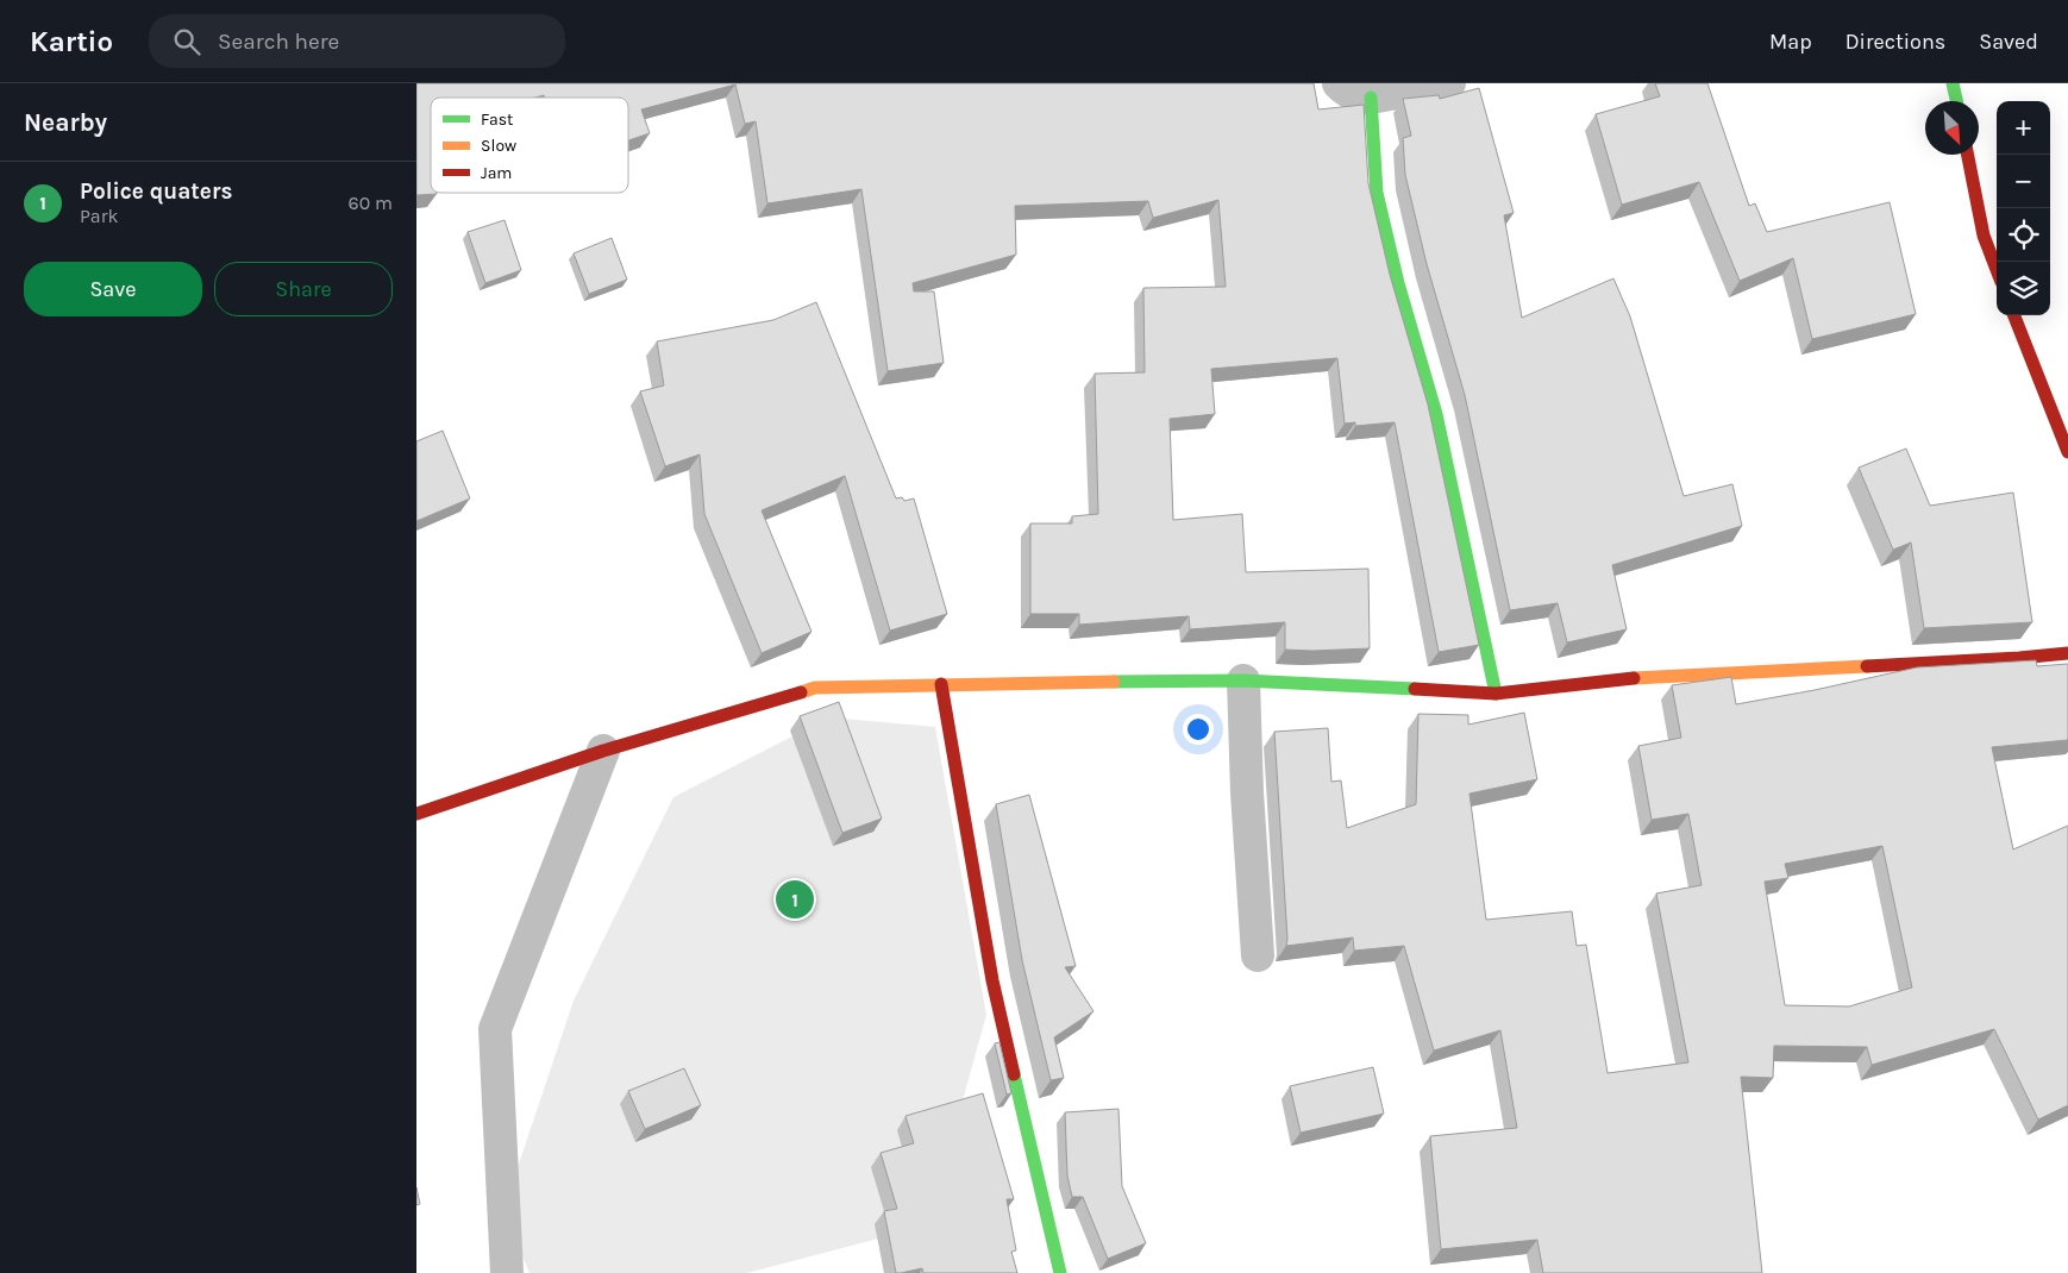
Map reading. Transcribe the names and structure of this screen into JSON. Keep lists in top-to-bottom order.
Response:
{
  "legend": ["Fast", "Slow", "Jam"],
  "north": "bottom right",
  "page": {
    "header": "Kartio",
    "search": "Search here",
    "nav": ["Map", "Directions", "Saved"],
    "heading": "Nearby",
    "map_buttons": ["+", "−"],
    "list": [
      {
        "mark": "1",
        "name": "Police quaters",
        "note": "Park",
        "value": "60 m"
      }
    ],
    "buttons": ["Save", "Share"],
    "pins": "1"
  }
}
